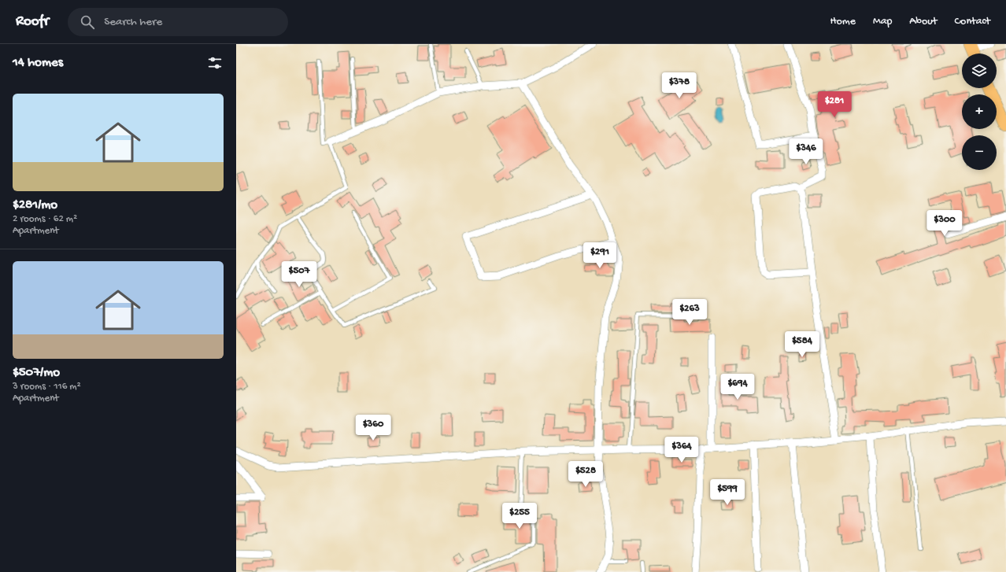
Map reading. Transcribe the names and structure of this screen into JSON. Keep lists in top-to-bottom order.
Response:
{
  "page": {
    "header": "Roofr",
    "search": "Search here",
    "nav": [
      "Home",
      "Map",
      "About",
      "Contact"
    ],
    "heading": "14 homes",
    "map_buttons": ["+", "−"],
    "price": [
      "$378",
      "$281",
      "$346",
      "$300",
      "$291",
      "$507",
      "$263",
      "$584",
      "$694",
      "$360",
      "$364",
      "$528",
      "$599",
      "$255"
    ],
    "list": [
      {
        "name": "$281/mo",
        "note": "2 rooms · 62 m² · Apartment"
      },
      {
        "name": "$507/mo",
        "note": "3 rooms · 116 m² · Apartment"
      }
    ]
  }
}
